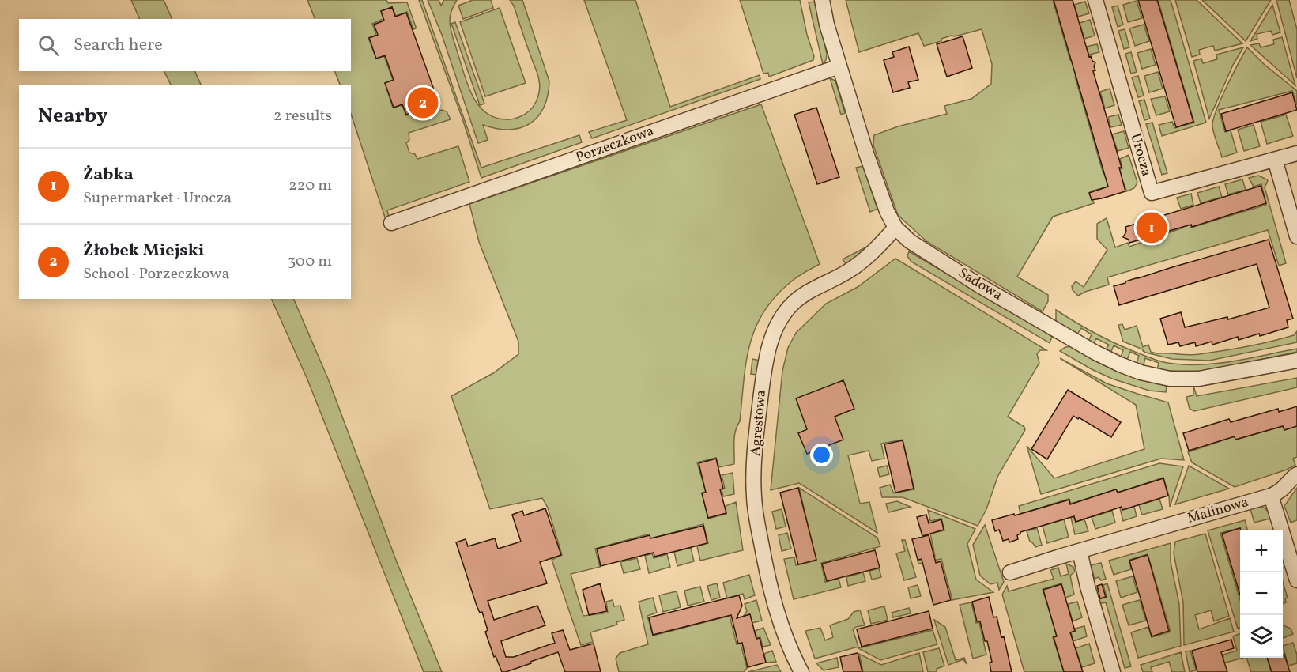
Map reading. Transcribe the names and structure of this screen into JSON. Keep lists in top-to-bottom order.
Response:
{
  "streets": {
    "street": [
      "Porzeczkowa",
      "Urocza",
      "Sadowa",
      "Agrestowa",
      "Malinowa"
    ]
  },
  "crossings": [
    ["Porzeczkowa", "Sadowa"],
    ["Sadowa", "Agrestowa"]
  ],
  "page": {
    "search": "Search here",
    "pins": ["2", "1"],
    "heading": ["Nearby", "2 results"],
    "list": [
      {
        "mark": "1",
        "name": "Żabka",
        "note": "Supermarket · Urocza",
        "value": "220 m"
      },
      {
        "mark": "2",
        "name": "Żłobek Miejski",
        "note": "School · Porzeczkowa",
        "value": "300 m"
      }
    ],
    "map_buttons": ["+", "−"]
  }
}
